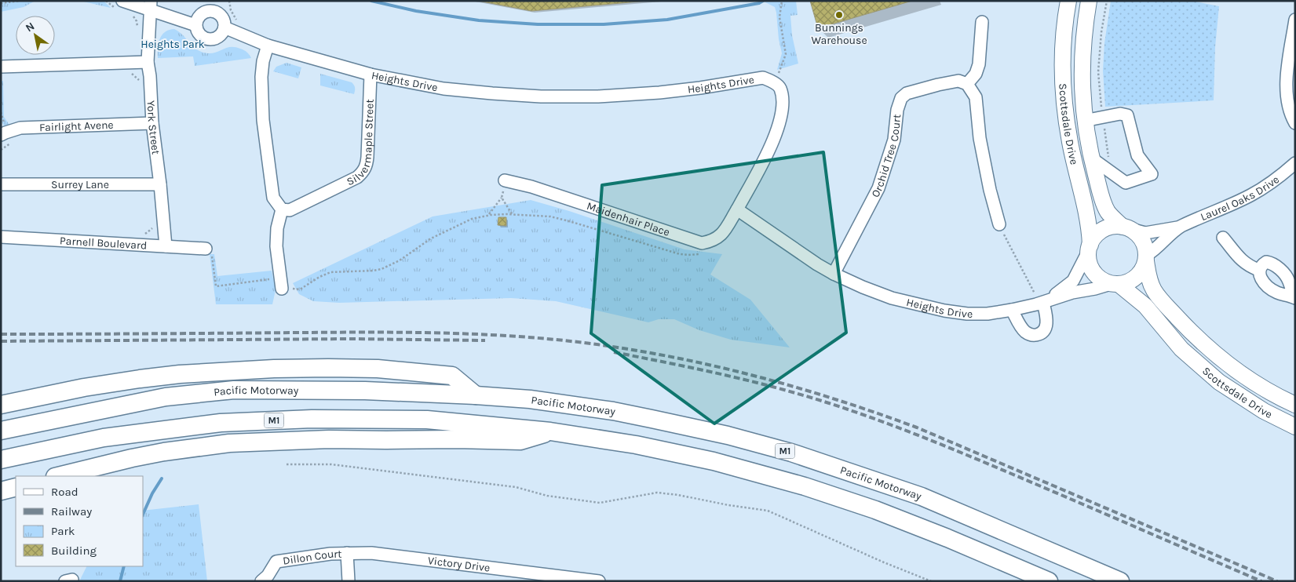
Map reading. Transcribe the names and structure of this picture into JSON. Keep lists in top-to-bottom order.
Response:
{
  "streets": {
    "highway": ["Pacific Motorway", "M1"],
    "main road": ["Scottsdale Drive"],
    "street": [
      "Heights Drive",
      "Fairlight Avene",
      "York Street",
      "Silvermaple Street",
      "Orchid Tree Court",
      "Surrey Lane",
      "Laurel Oaks Drive",
      "Maidenhair Place",
      "Parnell Boulevard",
      "Dillon Court",
      "Victory Drive"
    ]
  },
  "crossings": [
    ["Heights Drive", "Scottsdale Drive"],
    ["Heights Drive", "Silvermaple Street"],
    ["Heights Drive", "Orchid Tree Court"],
    ["Heights Drive", "Laurel Oaks Drive"],
    ["Heights Drive", "Maidenhair Place"],
    ["Scottsdale Drive", "Laurel Oaks Drive"],
    ["Fairlight Avene", "York Street"],
    ["York Street", "Surrey Lane"],
    ["York Street", "Parnell Boulevard"],
    ["Dillon Court", "Victory Drive"]
  ],
  "parks": ["Heights Park"],
  "places": ["Bunnings Warehouse"],
  "legend": [
    "Road",
    "Railway",
    "Park",
    "Building"
  ],
  "north": "top left"
}
